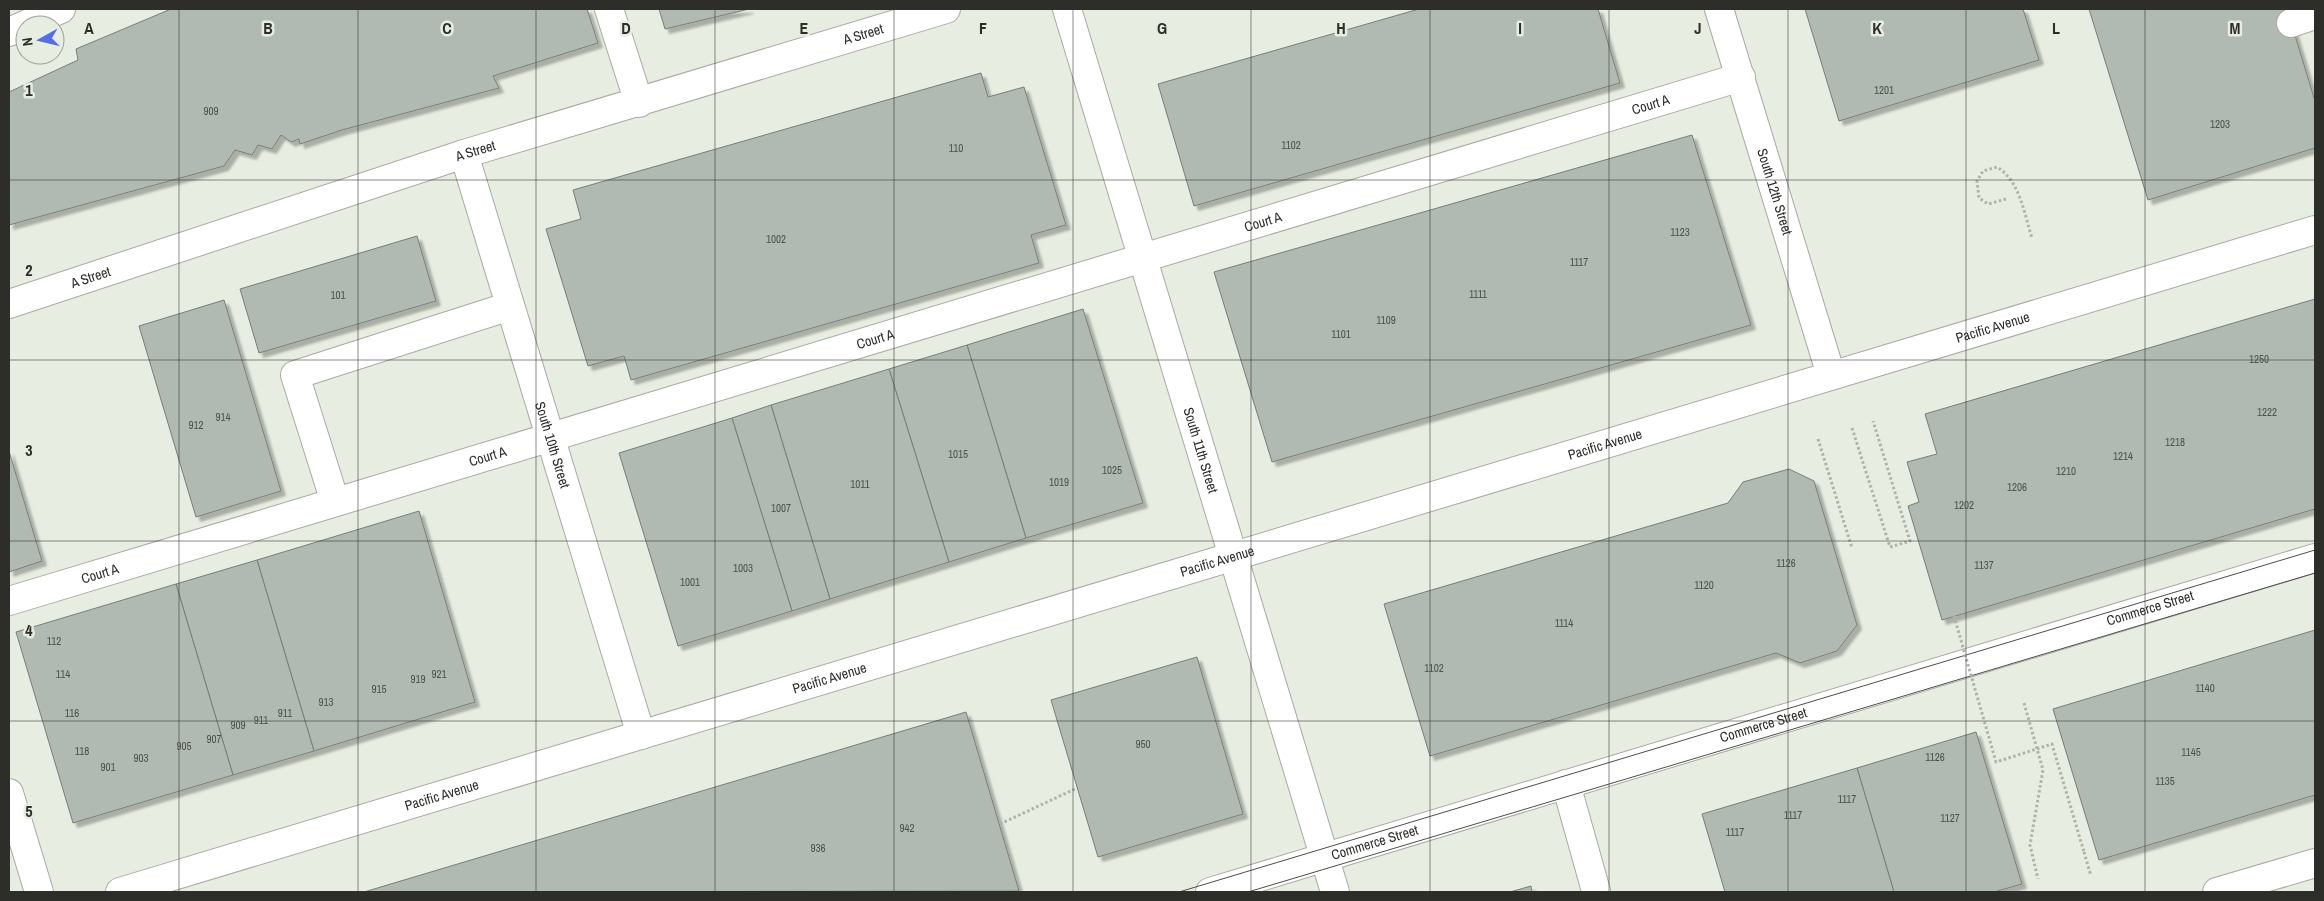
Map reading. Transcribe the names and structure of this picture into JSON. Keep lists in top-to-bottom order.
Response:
{
  "streets": {
    "main road": [
      "A Street",
      "Court A",
      "South 12th Street",
      "Pacific Avenue",
      "South 10th Street",
      "South 11th Street",
      "Commerce Street"
    ]
  },
  "crossings": [
    ["A Street", "South 10th Street"],
    ["Court A", "South 12th Street"],
    ["Court A", "South 10th Street"],
    ["Court A", "South 11th Street"],
    ["South 12th Street", "Pacific Avenue"],
    ["Pacific Avenue", "South 10th Street"],
    ["Pacific Avenue", "South 11th Street"],
    ["South 11th Street", "Commerce Street"]
  ],
  "house_numbers": [
    "1201",
    "909",
    "1203",
    "1102",
    "110",
    "1123",
    "1002",
    "1117",
    "1111",
    "101",
    "1109",
    "1101",
    "1250",
    "1222",
    "914",
    "912",
    "1218",
    "1015",
    "1214",
    "1025",
    "1210",
    "1019",
    "1011",
    "1206",
    "1202",
    "1007",
    "1126",
    "1137",
    "1003",
    "1001",
    "1120",
    "1114",
    "112",
    "1102",
    "114",
    "921",
    "919",
    "1140",
    "915",
    "913",
    "116",
    "911",
    "911",
    "909",
    "907",
    "950",
    "905",
    "118",
    "1145",
    "1126",
    "903",
    "901",
    "1135",
    "1117",
    "1117",
    "1127",
    "942",
    "1117",
    "936"
  ],
  "north": "left",
  "grid": {
    "columns": [
      "A",
      "B",
      "C",
      "D",
      "E",
      "F",
      "G",
      "H",
      "I",
      "J",
      "K",
      "L",
      "M"
    ],
    "rows": [
      "1",
      "2",
      "3",
      "4",
      "5"
    ]
  }
}
